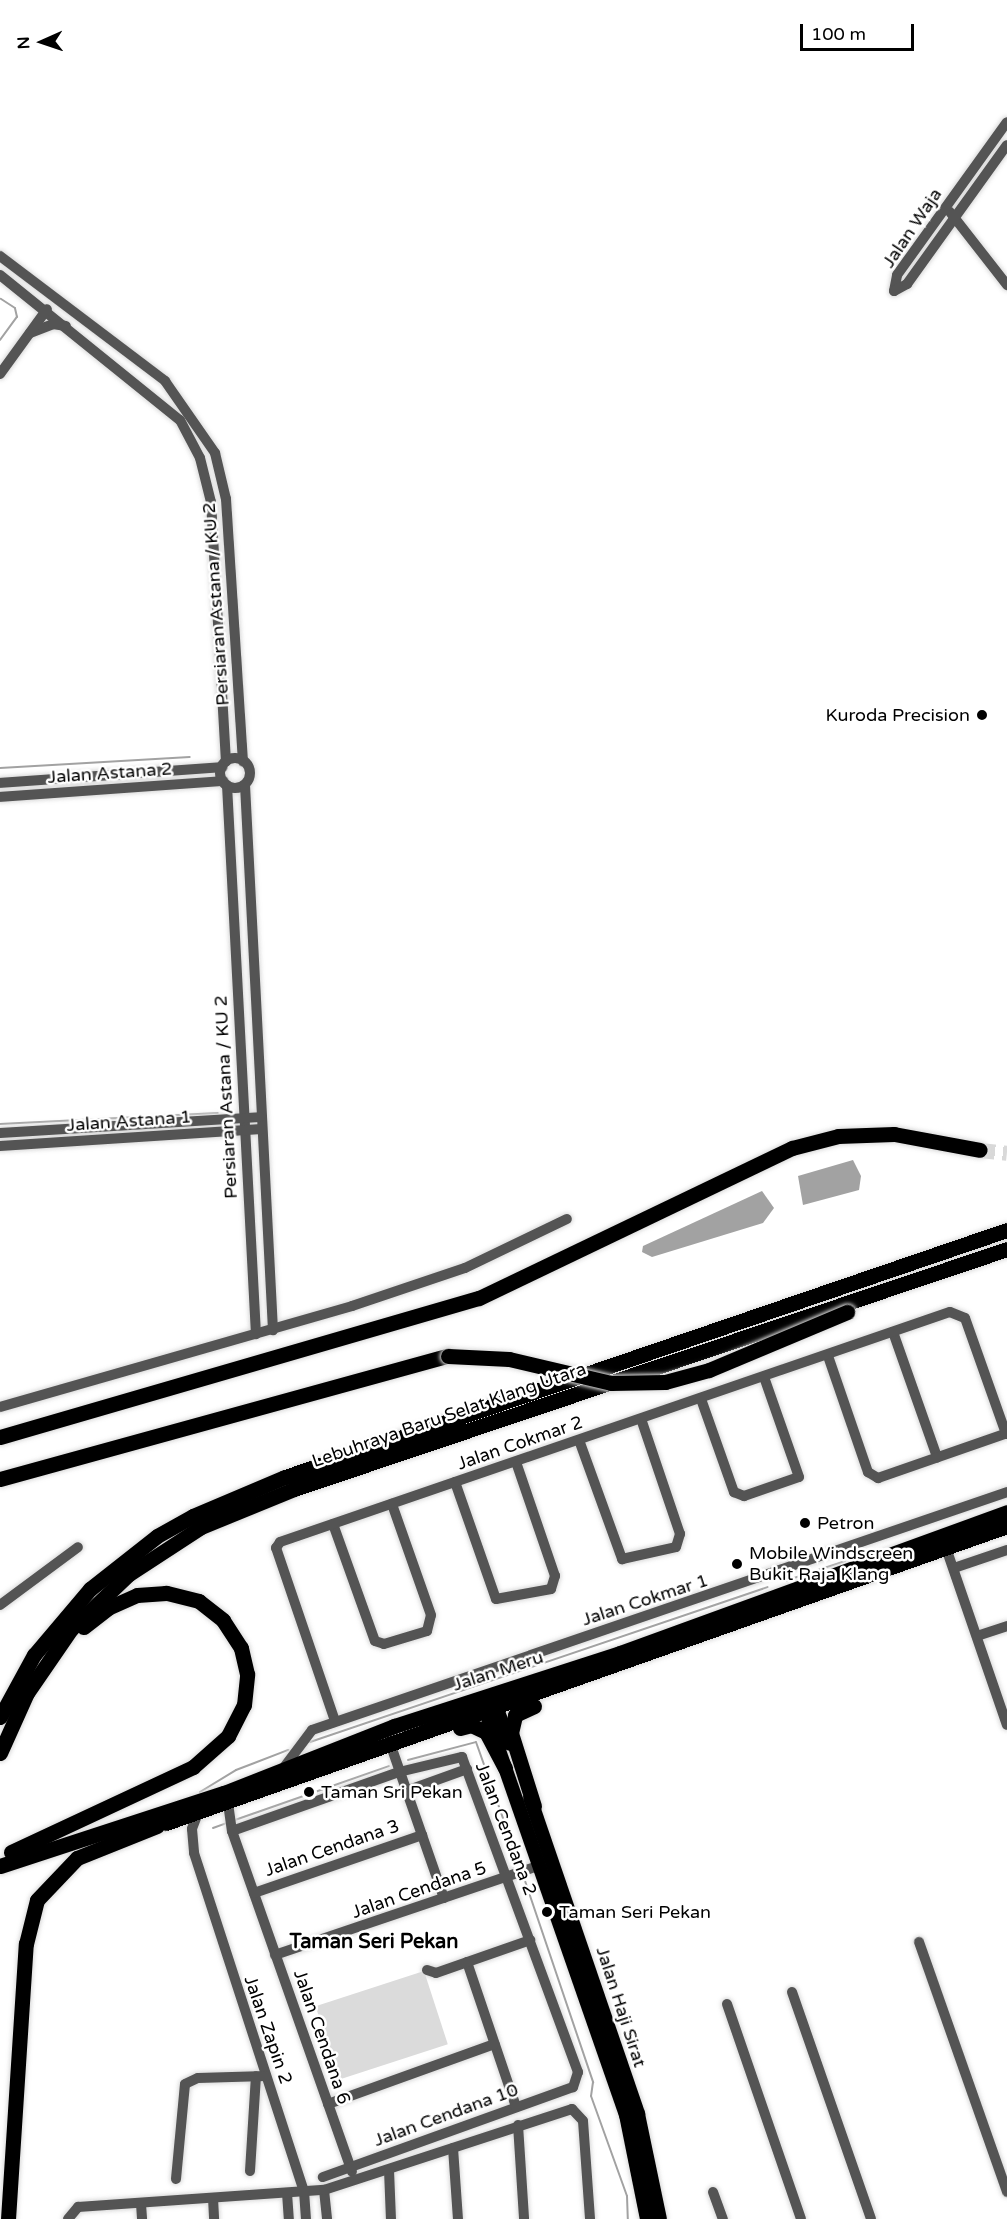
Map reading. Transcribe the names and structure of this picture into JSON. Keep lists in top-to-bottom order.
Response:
{
  "streets": {
    "highway": ["Lebuhraya Baru Selat Klang Utara", "Jalan Meru"],
    "main road": ["Jalan Haji Sirat"],
    "street": [
      "Jalan Waja",
      "Persiaran Astana / KU 2",
      "Jalan Astana 2",
      "Jalan Astana 1",
      "Jalan Cokmar 2",
      "Jalan Cokmar 1",
      "Jalan Cendana 2",
      "Jalan Cendana 3",
      "Jalan Cendana 5",
      "Jalan Zapin 2",
      "Jalan Cendana 6",
      "Jalan Cendana 10"
    ]
  },
  "crossings": [
    ["Persiaran Astana / KU 2", "Jalan Astana 2"],
    ["Persiaran Astana / KU 2", "Jalan Astana 1"],
    ["Jalan Cokmar 2", "Jalan Cokmar 1"],
    ["Jalan Cokmar 1", "Jalan Meru"],
    ["Jalan Cokmar 1", "Jalan Cendana 6"],
    ["Jalan Meru", "Jalan Haji Sirat"],
    ["Jalan Meru", "Jalan Zapin 2"],
    ["Jalan Meru", "Jalan Cendana 6"],
    ["Jalan Cendana 2", "Jalan Cendana 5"],
    ["Jalan Cendana 2", "Jalan Cendana 10"],
    ["Jalan Cendana 3", "Jalan Cendana 6"],
    ["Jalan Cendana 5", "Jalan Haji Sirat"],
    ["Jalan Cendana 5", "Jalan Cendana 6"],
    ["Jalan Cendana 6", "Jalan Cendana 10"]
  ],
  "districts": ["Taman Seri Pekan"],
  "places": [
    "Kuroda Precision",
    "Petron",
    "Mobile Windscreen Bukit Raja Klang",
    "Taman Sri Pekan",
    "Taman Seri Pekan"
  ],
  "scale_bar": "100 m",
  "north": "left"
}
